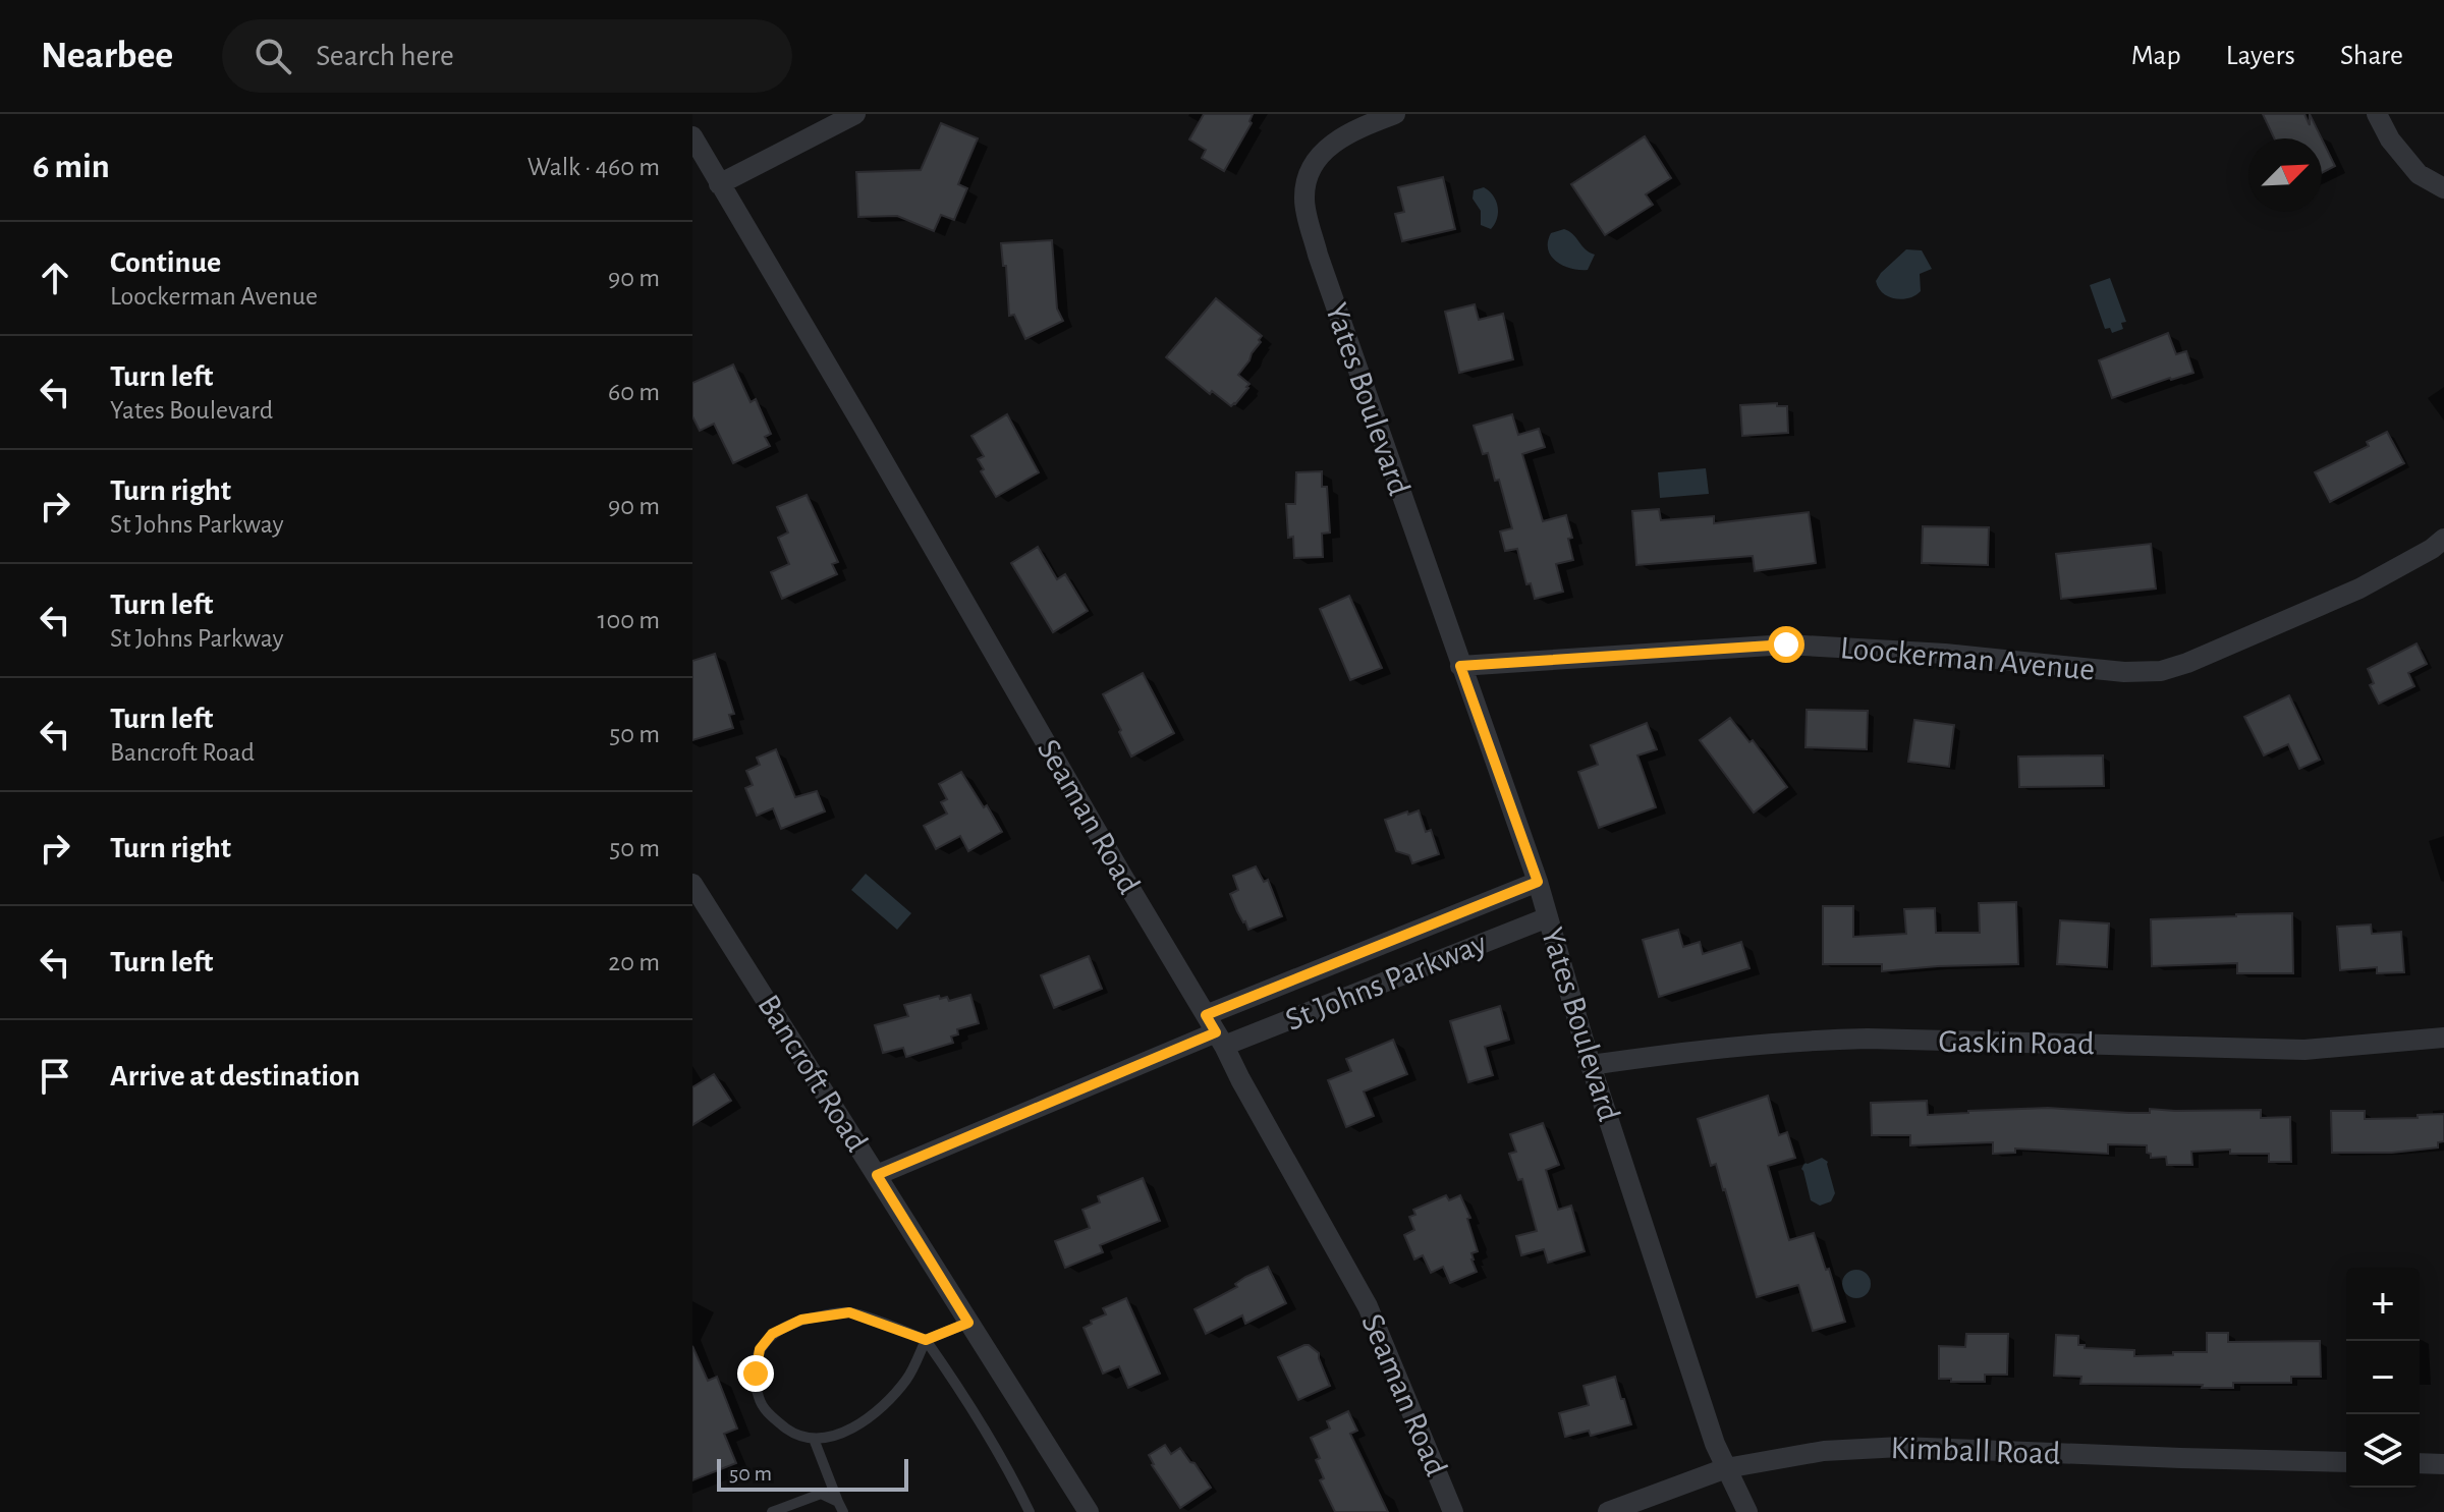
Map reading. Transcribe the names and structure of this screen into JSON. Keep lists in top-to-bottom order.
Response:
{
  "streets": {
    "street": [
      "Yates Boulevard",
      "Loockerman Avenue",
      "Seaman Road",
      "St Johns Parkway",
      "Gaskin Road",
      "Bancroft Road",
      "Kimball Road"
    ]
  },
  "crossings": [
    ["Yates Boulevard", "Loockerman Avenue"],
    ["Yates Boulevard", "St Johns Parkway"],
    ["Yates Boulevard", "Gaskin Road"],
    ["Yates Boulevard", "Kimball Road"],
    ["Seaman Road", "St Johns Parkway"],
    ["St Johns Parkway", "Bancroft Road"]
  ],
  "scale_bar": "50 m",
  "north": "top right",
  "page": {
    "header": "Nearbee",
    "search": "Search here",
    "nav": ["Map", "Layers", "Share"],
    "heading": ["6 min", "Walk · 460 m"],
    "list": [
      ["Continue", "Loockerman Avenue", "90 m"],
      ["Turn left", "Yates Boulevard", "60 m"],
      ["Turn right", "St Johns Parkway", "90 m"],
      ["Turn left", "St Johns Parkway", "100 m"],
      ["Turn left", "Bancroft Road", "50 m"],
      ["Turn right", "50 m"],
      ["Turn left", "20 m"],
      "Arrive at destination"
    ],
    "map_buttons": ["+", "−"],
    "scale": "50 m"
  }
}
